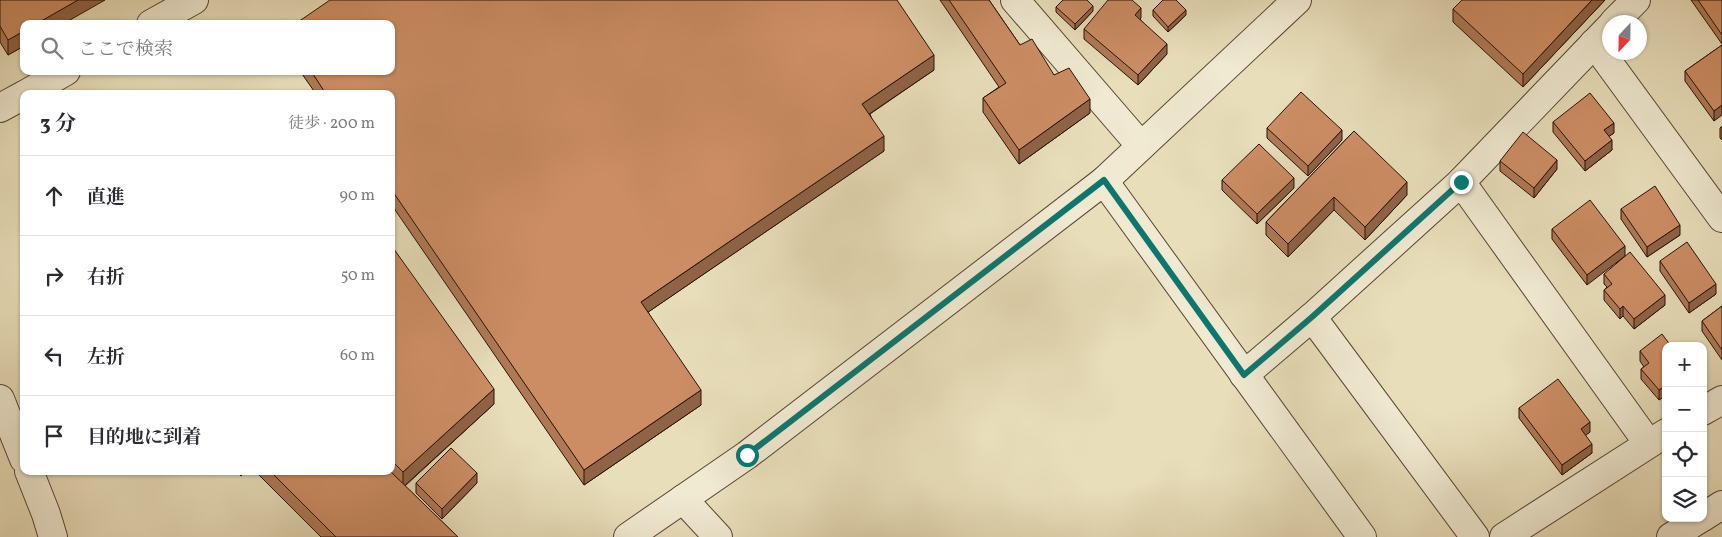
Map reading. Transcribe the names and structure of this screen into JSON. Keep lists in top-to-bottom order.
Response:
{
  "north": "bottom",
  "page": {
    "search": "ここで検索",
    "heading": ["3 分", "徒歩 · 200 m"],
    "list": [
      ["直進", "90 m"],
      ["右折", "50 m"],
      ["左折", "60 m"],
      "目的地に到着"
    ],
    "map_buttons": ["+", "−"]
  }
}
